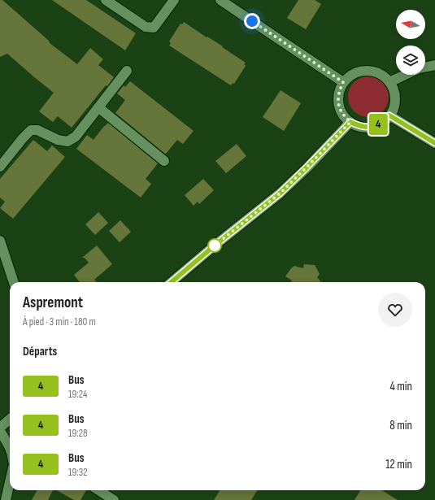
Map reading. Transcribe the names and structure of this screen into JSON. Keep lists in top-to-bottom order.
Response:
{
  "lines": ["bus line 4"],
  "north": "left",
  "page": {
    "on_map": "4",
    "heading": [
      ["Aspremont", "À pied · 3 min · 180 m"],
      "Départs"
    ],
    "list": [
      {
        "mark": "4",
        "name": "Bus",
        "note": "19:24",
        "value": "4 min"
      },
      {
        "mark": "4",
        "name": "Bus",
        "note": "19:28",
        "value": "8 min"
      },
      {
        "mark": "4",
        "name": "Bus",
        "note": "19:32",
        "value": "12 min"
      }
    ]
  }
}
